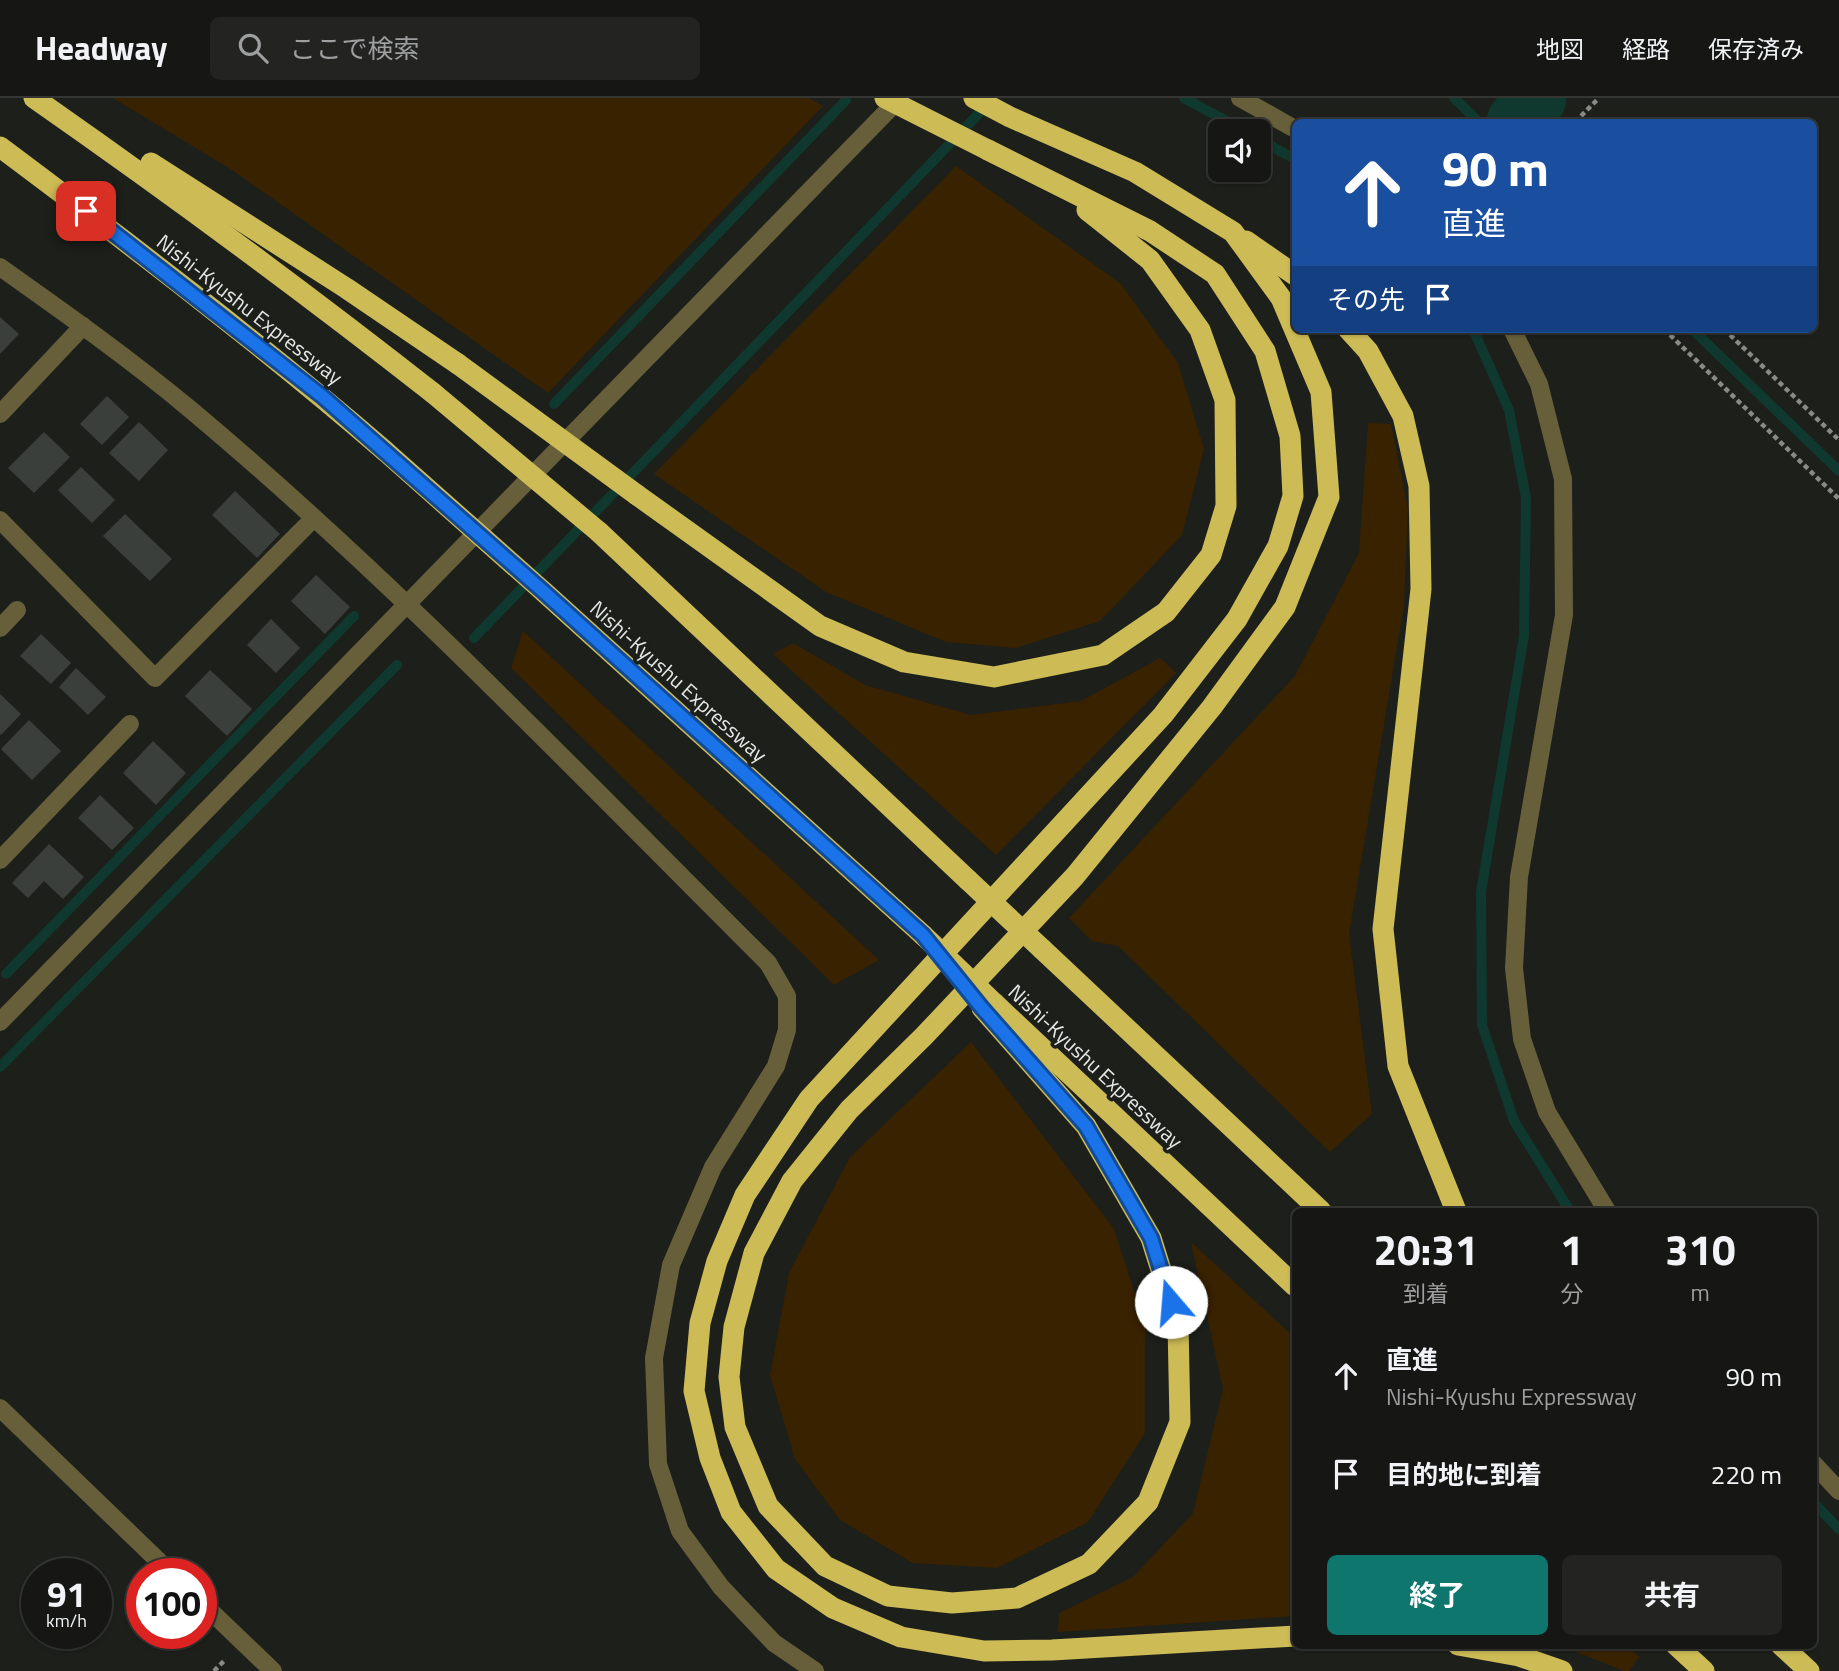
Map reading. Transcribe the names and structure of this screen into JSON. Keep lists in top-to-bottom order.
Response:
{
  "streets": {
    "highway": ["Nishi-Kyushu Expressway"]
  },
  "page": {
    "header": "Headway",
    "search": "ここで検索",
    "nav": ["地図", "経路", "保存済み"],
    "turn": ["90 m", "直進"],
    "then": "その先",
    "eta": [
      "20:31",
      "到着",
      "1",
      "分",
      "310",
      "m"
    ],
    "list": [
      {
        "name": "直進",
        "note": "Nishi-Kyushu Expressway",
        "value": "90 m"
      },
      {
        "name": "目的地に到着",
        "value": "220 m"
      }
    ],
    "buttons": ["終了", "共有"],
    "speed": "91 km/h",
    "limit": "100"
  }
}
